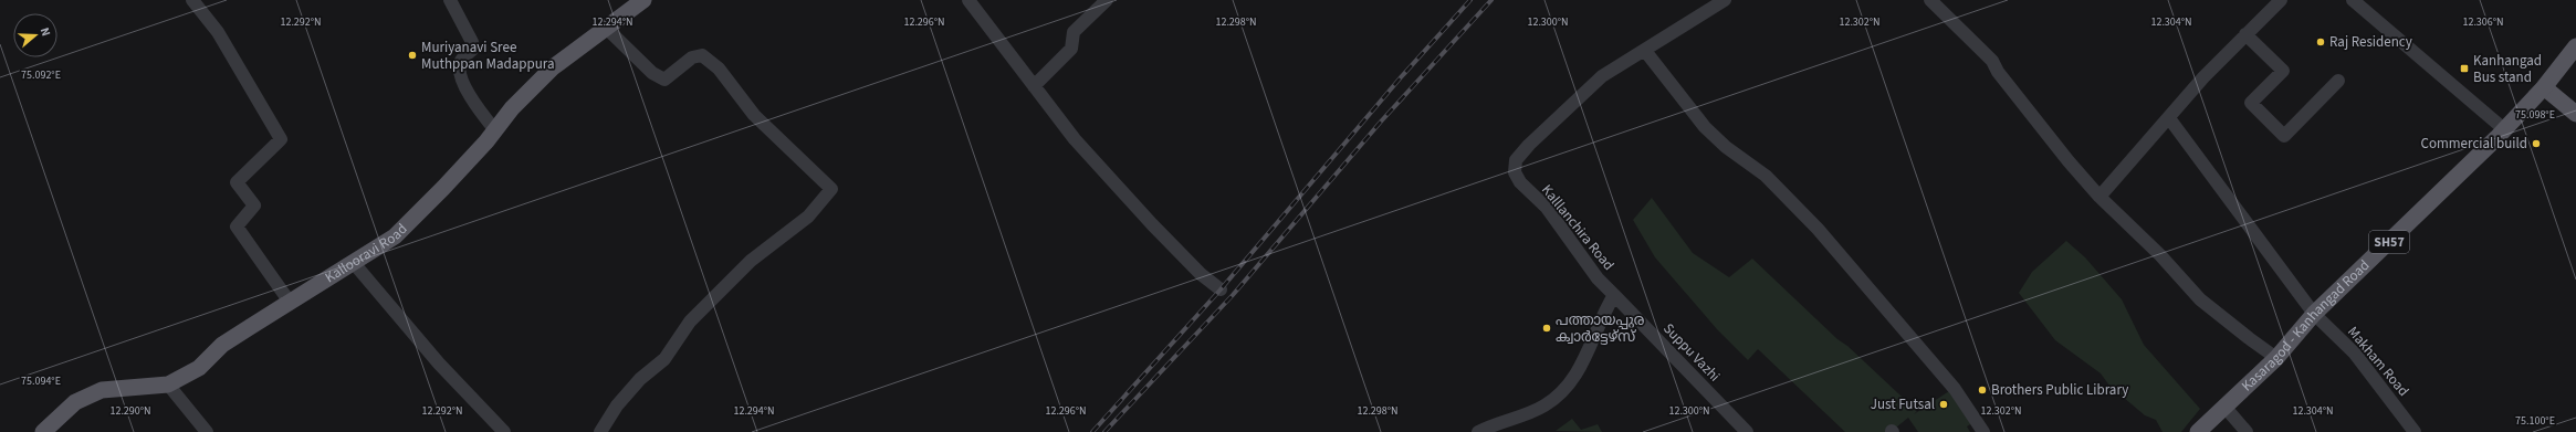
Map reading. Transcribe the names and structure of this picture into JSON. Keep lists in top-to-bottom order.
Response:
{
  "streets": {
    "main road": ["SH57", "Kallooravi Road", "Kasaragod - Kanhangad Road"],
    "street": ["Kalllanchira Road", "Suppu Vazhi", "Makham Road"]
  },
  "crossings": [
    ["Kalllanchira Road", "Suppu Vazhi"],
    ["Kasaragod - Kanhangad Road", "Makham Road"]
  ],
  "places": {
    "other": [
      "Raj Residency",
      "Muriyanavi Sree Muthppan Madappura",
      "Commercial build",
      "പത്തായപ്പുര ക്വാർട്ടേഴ്സ്",
      "Brothers Public Library",
      "Just Futsal"
    ],
    "transit": ["Kanhangad Bus stand"]
  },
  "north": "right",
  "coordinates": [
    "12.292°N",
    "12.294°N",
    "12.296°N",
    "12.300°N",
    "12.302°N",
    "12.304°N",
    "12.298°N",
    "12.306°N",
    "75.092°E",
    "75.098°E",
    "75.094°E",
    "12.290°N",
    "75.100°E"
  ]
}
